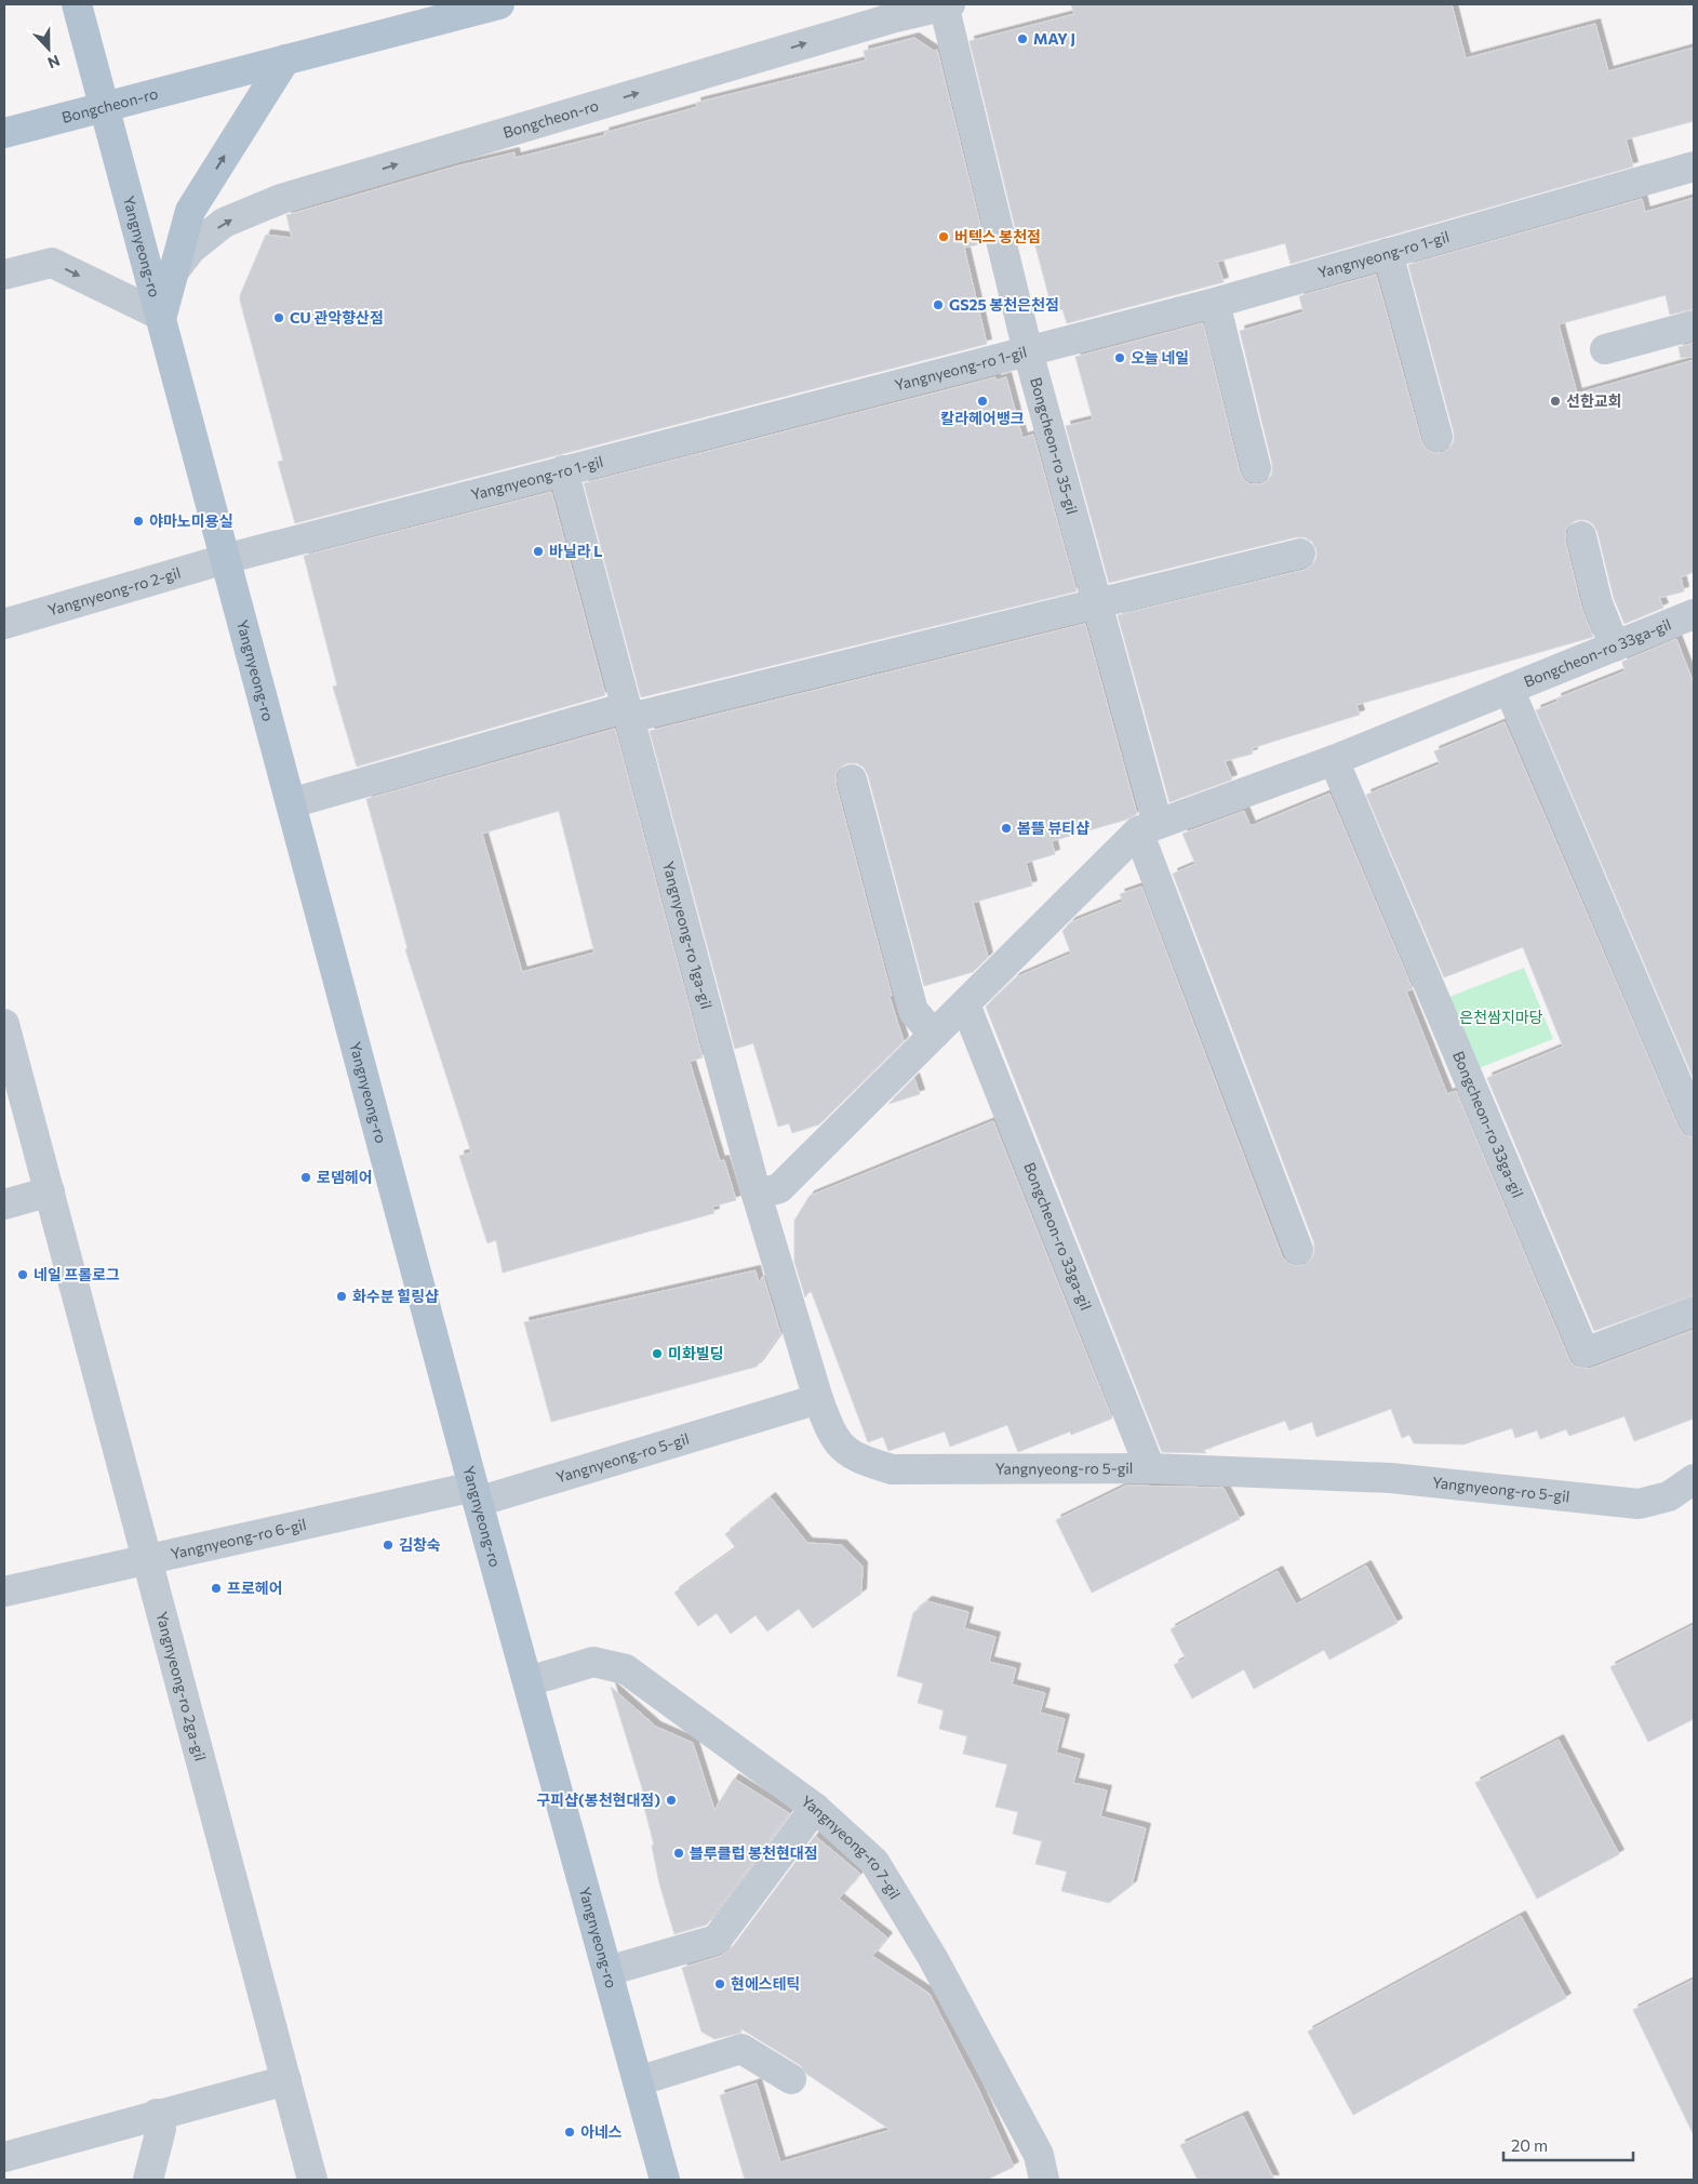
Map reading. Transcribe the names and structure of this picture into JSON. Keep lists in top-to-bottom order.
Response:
{
  "streets": {
    "main road": ["Bongcheon-ro", "Yangnyeong-ro"],
    "street": [
      "Yangnyeong-ro 1-gil",
      "Bongcheon-ro 35-gil",
      "Yangnyeong-ro 2-gil",
      "Bongcheon-ro 33ga-gil",
      "Yangnyeong-ro 1ga-gil",
      "Yangnyeong-ro 5-gil",
      "Yangnyeong-ro 6-gil",
      "Yangnyeong-ro 2ga-gil",
      "Yangnyeong-ro 7-gil"
    ]
  },
  "crossings": [
    ["Bongcheon-ro", "Yangnyeong-ro"],
    ["Bongcheon-ro", "Bongcheon-ro 35-gil"],
    ["Yangnyeong-ro", "Yangnyeong-ro 1-gil"],
    ["Yangnyeong-ro", "Yangnyeong-ro 2-gil"],
    ["Yangnyeong-ro", "Yangnyeong-ro 5-gil"],
    ["Yangnyeong-ro", "Yangnyeong-ro 6-gil"],
    ["Yangnyeong-ro", "Yangnyeong-ro 7-gil"],
    ["Yangnyeong-ro 1-gil", "Bongcheon-ro 35-gil"],
    ["Yangnyeong-ro 1-gil", "Yangnyeong-ro 2-gil"],
    ["Yangnyeong-ro 1-gil", "Yangnyeong-ro 1ga-gil"],
    ["Bongcheon-ro 35-gil", "Bongcheon-ro 33ga-gil"],
    ["Bongcheon-ro 33ga-gil", "Yangnyeong-ro 1ga-gil"],
    ["Bongcheon-ro 33ga-gil", "Yangnyeong-ro 5-gil"],
    ["Yangnyeong-ro 1ga-gil", "Yangnyeong-ro 5-gil"],
    ["Yangnyeong-ro 5-gil", "Yangnyeong-ro 6-gil"],
    ["Yangnyeong-ro 6-gil", "Yangnyeong-ro 2ga-gil"]
  ],
  "parks": ["은천쌈지마당"],
  "places": [
    "MAY J",
    "버텍스 봉천점",
    "GS25 봉천은천점",
    "CU 관악향산점",
    "오늘 네일",
    "칼라헤어뱅크",
    "선한교회",
    "야마노미용실",
    "바닐라 L",
    "봄뜰 뷰티샵",
    "로뎀헤어",
    "네일 프롤로그",
    "화수분 힐링샵",
    "미화빌딩",
    "김창숙",
    "프로헤어",
    "구피샵(봉천현대점)",
    "블루클럽 봉천현대점",
    "현에스테틱",
    "아네스"
  ],
  "scale_bar": "20 m",
  "north": "bottom"
}
